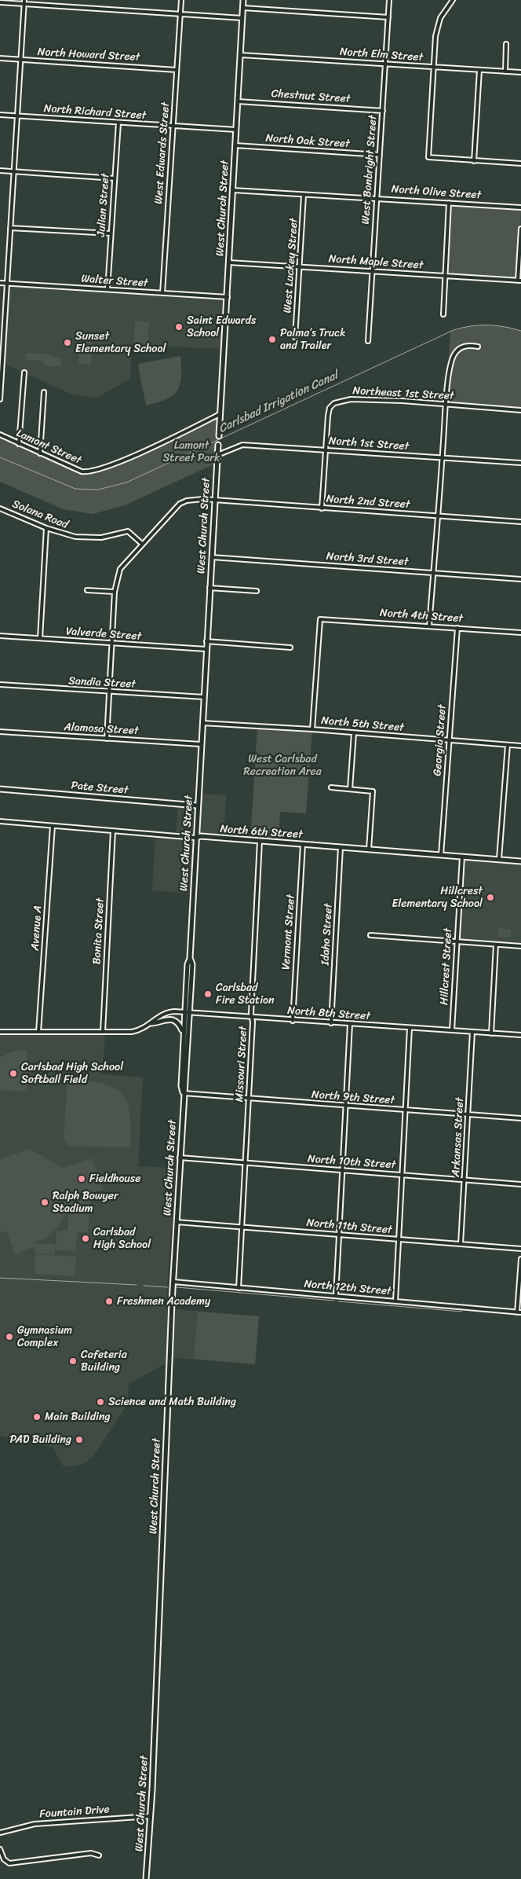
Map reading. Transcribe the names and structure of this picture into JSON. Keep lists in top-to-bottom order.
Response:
{
  "streets": {
    "street": [
      "North Howard Street",
      "North Elm Street",
      "Chestnut Street",
      "North Richard Street",
      "North Oak Street",
      "West Edwards Street",
      "West Bonbright Street",
      "North Olive Street",
      "Julian Street",
      "West Church Street",
      "North Maple Street",
      "West Luckey Street",
      "Walter Street",
      "Northeast 1st Street",
      "North 1st Street",
      "Lamont Street",
      "North 2nd Street",
      "Solana Road",
      "North 3rd Street",
      "North 4th Street",
      "Valverde Street",
      "Sandia Street",
      "North 5th Street",
      "Alamosa Street",
      "Georgia Street",
      "Pate Street",
      "North 6th Street",
      "Avenue A",
      "Bonita Street",
      "Vermont Street",
      "Idaho Street",
      "Hillcrest Street",
      "North 8th Street",
      "Missouri Street",
      "North 9th Street",
      "Arkansas Street",
      "North 10th Street",
      "North 11th Street",
      "North 12th Street",
      "Fountain Drive"
    ]
  },
  "crossings": [
    ["North Howard Street", "West Edwards Street"],
    ["North Elm Street", "West Bonbright Street"],
    ["North Elm Street", "West Church Street"],
    ["Chestnut Street", "West Bonbright Street"],
    ["Chestnut Street", "West Church Street"],
    ["North Richard Street", "West Edwards Street"],
    ["North Richard Street", "Julian Street"],
    ["North Richard Street", "West Church Street"],
    ["North Oak Street", "West Bonbright Street"],
    ["North Oak Street", "West Church Street"],
    ["West Edwards Street", "Walter Street"],
    ["West Bonbright Street", "North Olive Street"],
    ["West Bonbright Street", "North Maple Street"],
    ["North Olive Street", "West Church Street"],
    ["North Olive Street", "West Luckey Street"],
    ["Julian Street", "Walter Street"],
    ["West Church Street", "North Maple Street"],
    ["West Church Street", "Walter Street"],
    ["West Church Street", "North 1st Street"],
    ["West Church Street", "Lamont Street"],
    ["West Church Street", "North 2nd Street"],
    ["West Church Street", "North 3rd Street"],
    ["West Church Street", "Valverde Street"],
    ["West Church Street", "Sandia Street"],
    ["West Church Street", "North 5th Street"],
    ["West Church Street", "Alamosa Street"],
    ["West Church Street", "Pate Street"],
    ["West Church Street", "North 6th Street"],
    ["West Church Street", "North 8th Street"],
    ["West Church Street", "North 9th Street"],
    ["West Church Street", "North 10th Street"],
    ["West Church Street", "North 11th Street"],
    ["West Church Street", "North 12th Street"],
    ["West Church Street", "Fountain Drive"],
    ["North Maple Street", "West Luckey Street"],
    ["Northeast 1st Street", "North 1st Street"],
    ["Northeast 1st Street", "North 2nd Street"],
    ["North 4th Street", "North 5th Street"],
    ["North 4th Street", "Georgia Street"],
    ["North 5th Street", "Georgia Street"],
    ["Georgia Street", "North 6th Street"],
    ["North 6th Street", "Avenue A"],
    ["North 6th Street", "Bonita Street"],
    ["North 6th Street", "Vermont Street"],
    ["North 6th Street", "Idaho Street"],
    ["North 6th Street", "Hillcrest Street"],
    ["North 6th Street", "Missouri Street"],
    ["Avenue A", "North 8th Street"],
    ["Bonita Street", "North 8th Street"],
    ["Vermont Street", "North 8th Street"],
    ["Idaho Street", "North 8th Street"],
    ["Hillcrest Street", "North 8th Street"],
    ["North 8th Street", "Missouri Street"],
    ["North 8th Street", "Arkansas Street"],
    ["Missouri Street", "North 9th Street"],
    ["Missouri Street", "North 10th Street"],
    ["Missouri Street", "North 11th Street"],
    ["Missouri Street", "North 12th Street"],
    ["North 9th Street", "Arkansas Street"],
    ["Arkansas Street", "North 10th Street"],
    ["Arkansas Street", "North 11th Street"]
  ],
  "water": ["Carlsbad Irrigation Canal"],
  "parks": ["Lamont Street Park", "West Carlsbad Recreation Area"],
  "places": [
    "Saint Edwards School",
    "Palma’s Truck and Trailer",
    "Sunset Elementary School",
    "Hillcrest Elementary School",
    "Carlsbad Fire Station",
    "Carlsbad High School Softball Field",
    "Fieldhouse",
    "Ralph Bowyer Stadium",
    "Carlsbad High School",
    "Freshmen Academy",
    "Gymnasium Complex",
    "Cafeteria Building",
    "Science and Math Building",
    "Main Building",
    "PAD Building"
  ]
}
